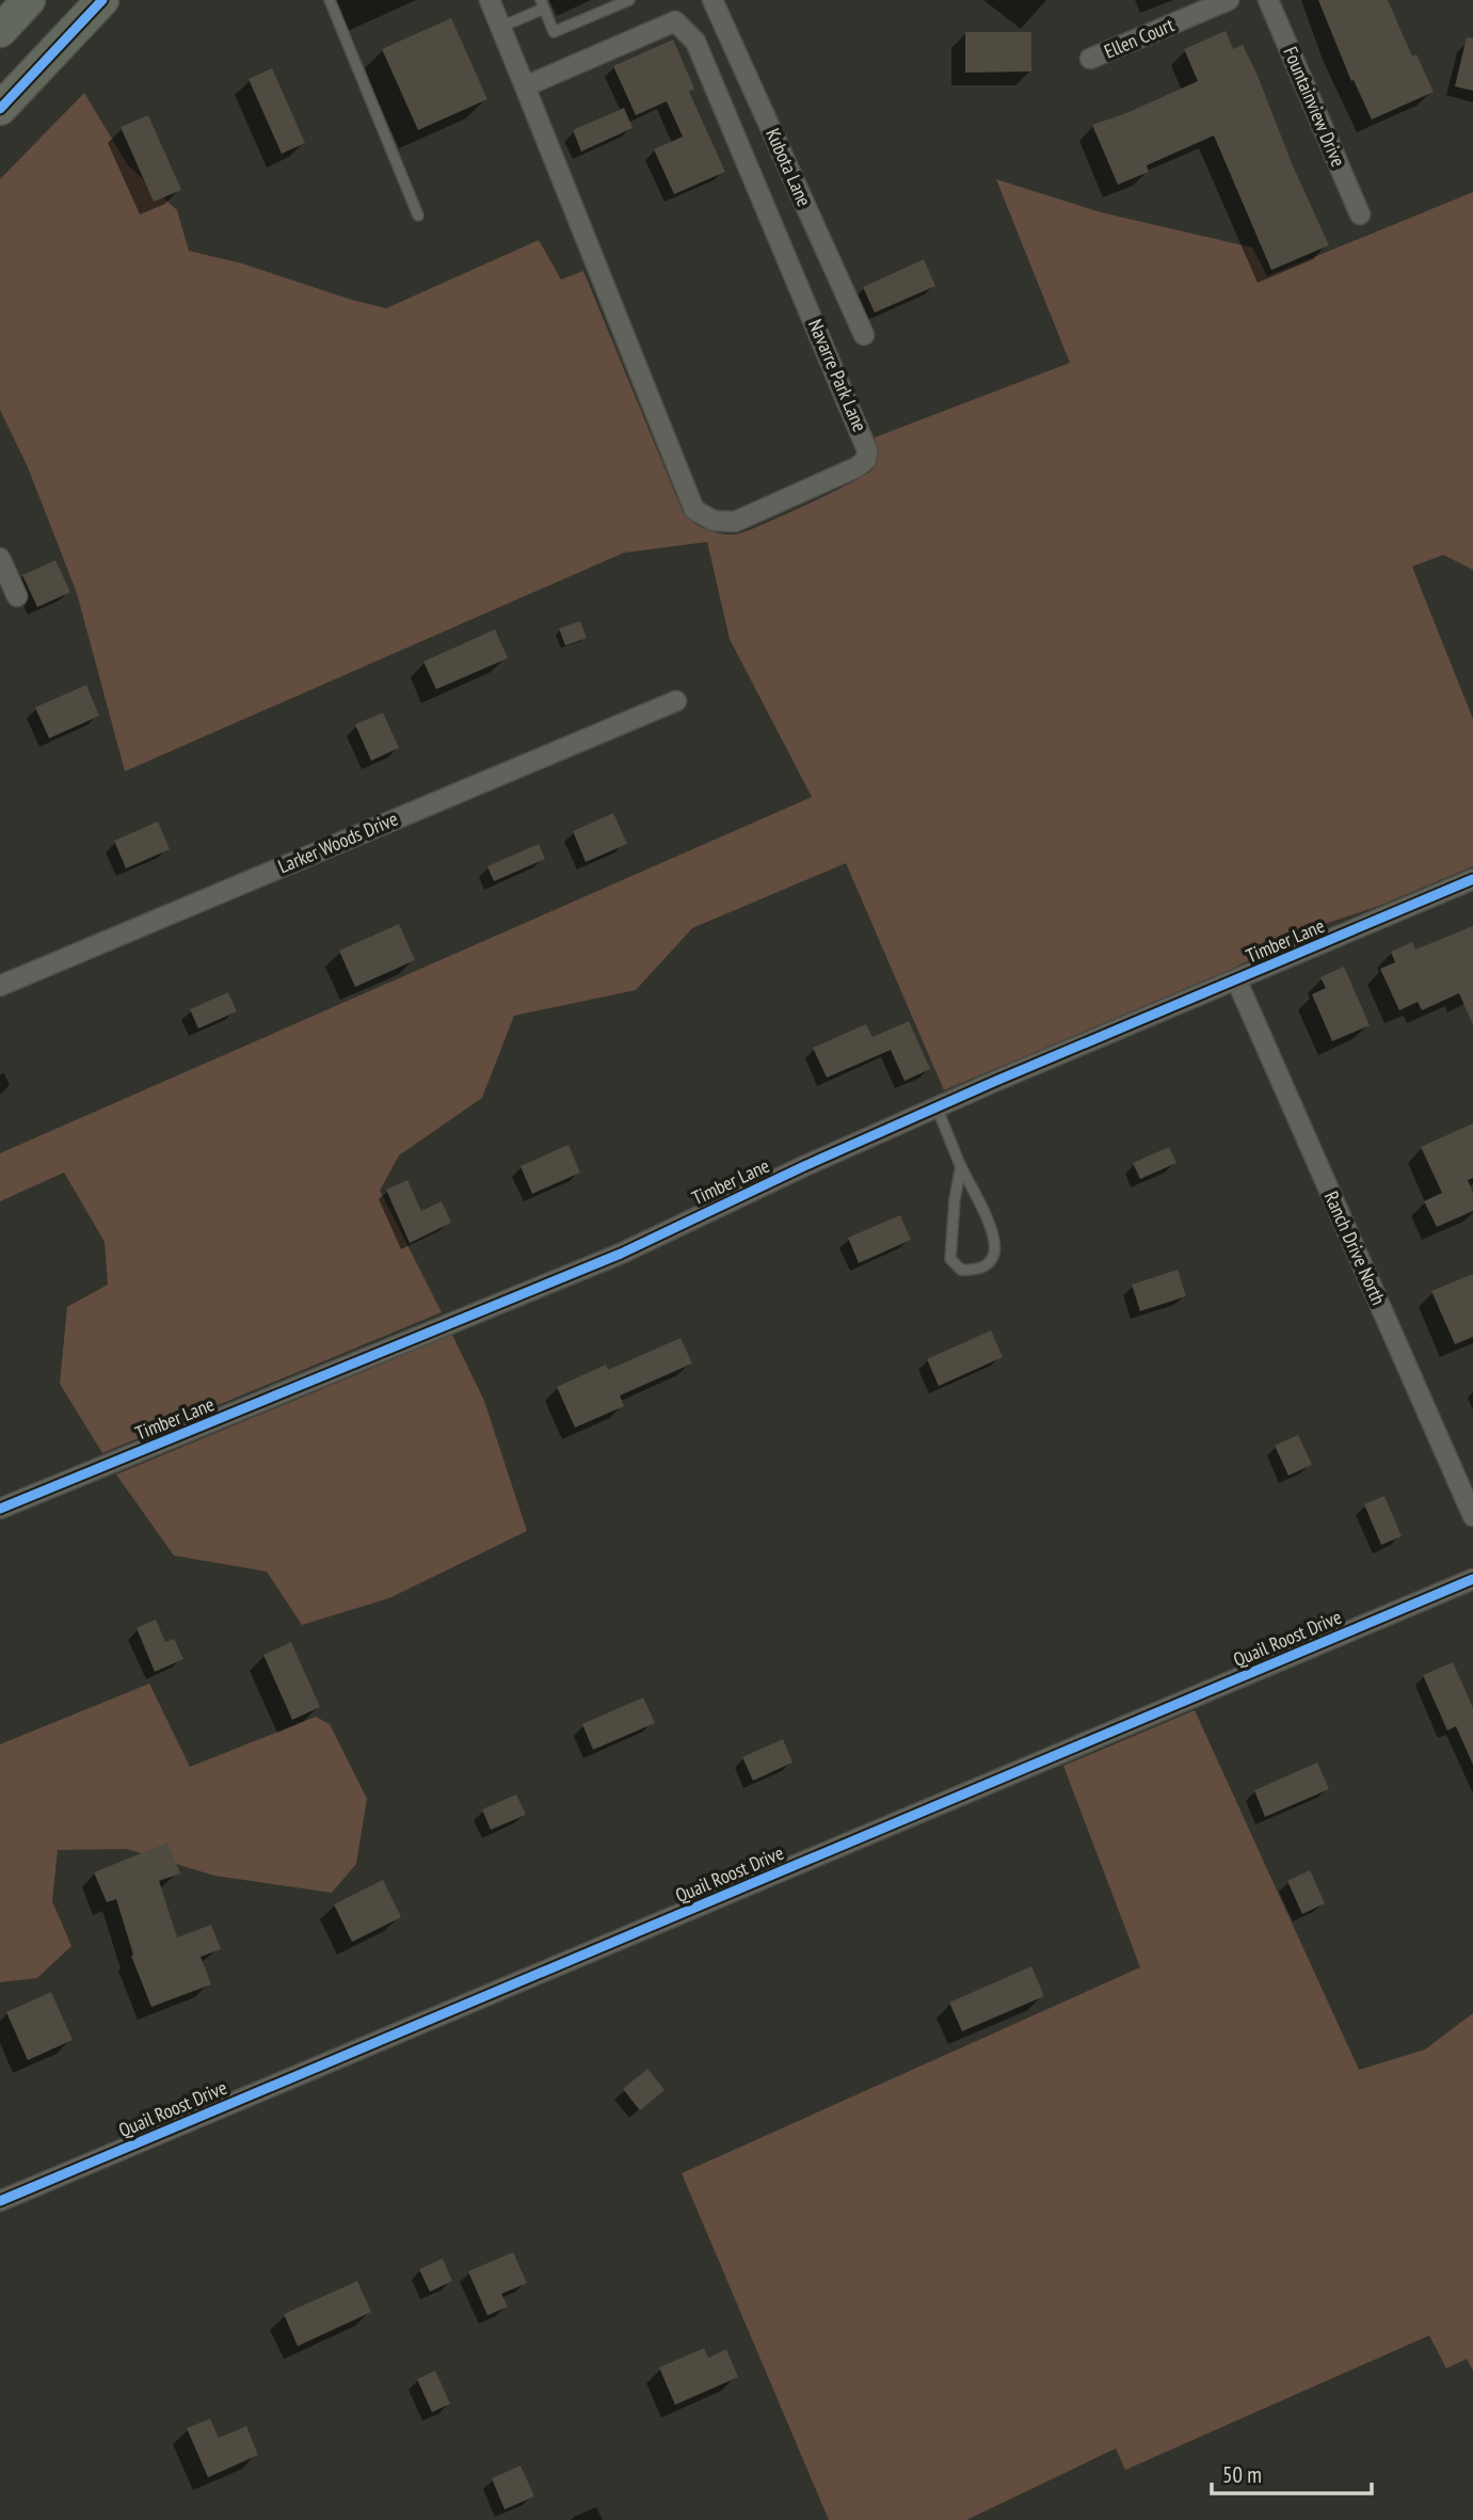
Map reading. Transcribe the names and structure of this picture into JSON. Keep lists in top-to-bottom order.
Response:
{
  "streets": {
    "street": [
      "Ellen Court",
      "Fountainview Drive",
      "Kubota Lane",
      "Navarre Park Lane",
      "Larker Woods Drive",
      "Timber Lane",
      "Ranch Drive North",
      "Quail Roost Drive"
    ]
  },
  "crossings": [
    ["Timber Lane", "Ranch Drive North"]
  ],
  "scale_bar": "50 m"
}
